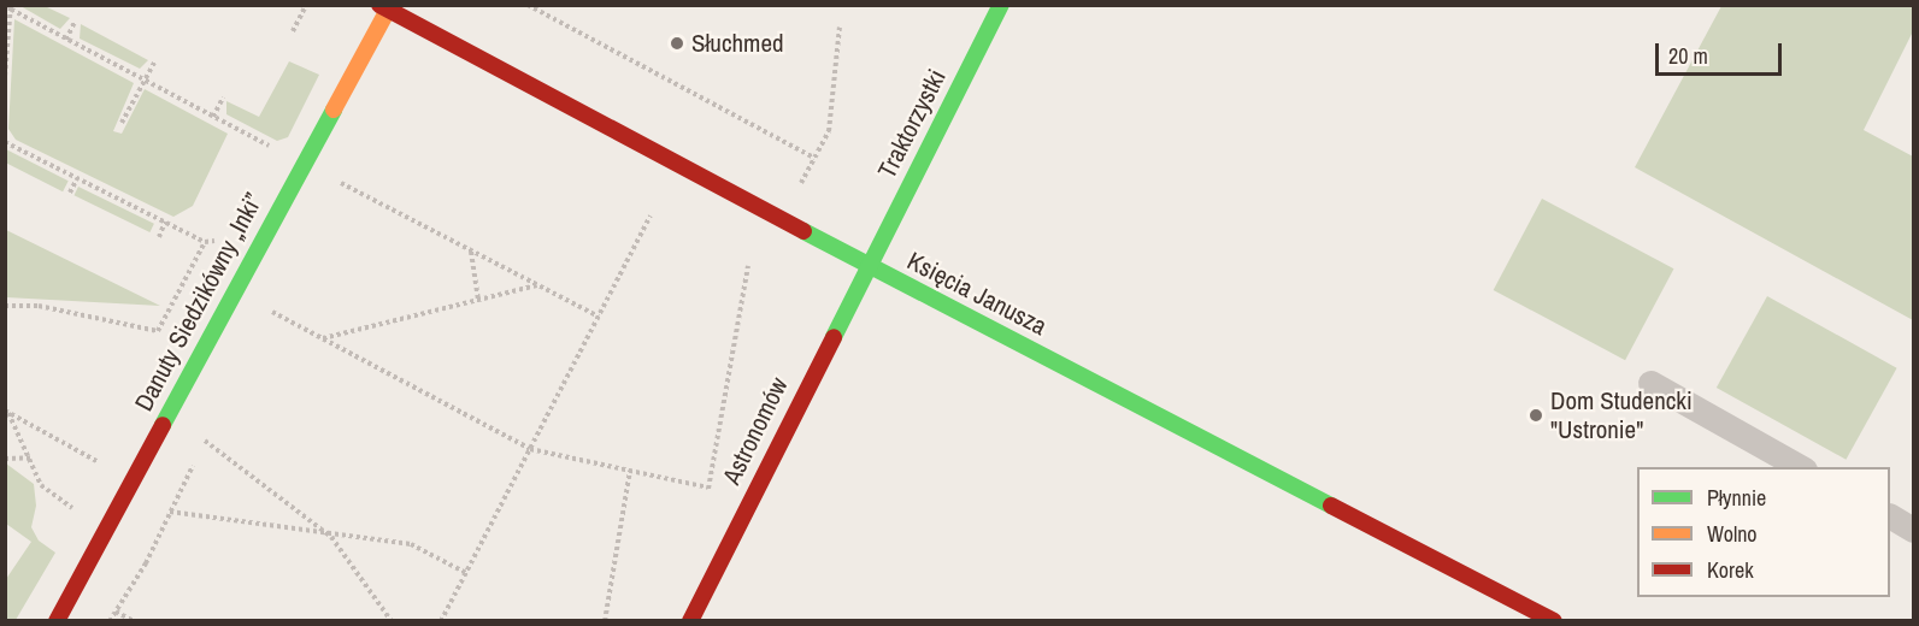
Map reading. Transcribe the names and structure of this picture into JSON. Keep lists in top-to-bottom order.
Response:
{
  "streets": {
    "street": [
      "Traktorzystki",
      "Księcia Janusza",
      "Danuty Siedzikówny „Inki”",
      "Astronomów"
    ]
  },
  "crossings": [
    ["Traktorzystki", "Księcia Janusza"],
    ["Traktorzystki", "Astronomów"],
    ["Księcia Janusza", "Danuty Siedzikówny „Inki”"],
    ["Księcia Janusza", "Astronomów"]
  ],
  "places": ["Słuchmed", "Dom Studencki \"Ustronie\""],
  "legend": ["Płynnie", "Wolno", "Korek"],
  "scale_bar": "20 m"
}
